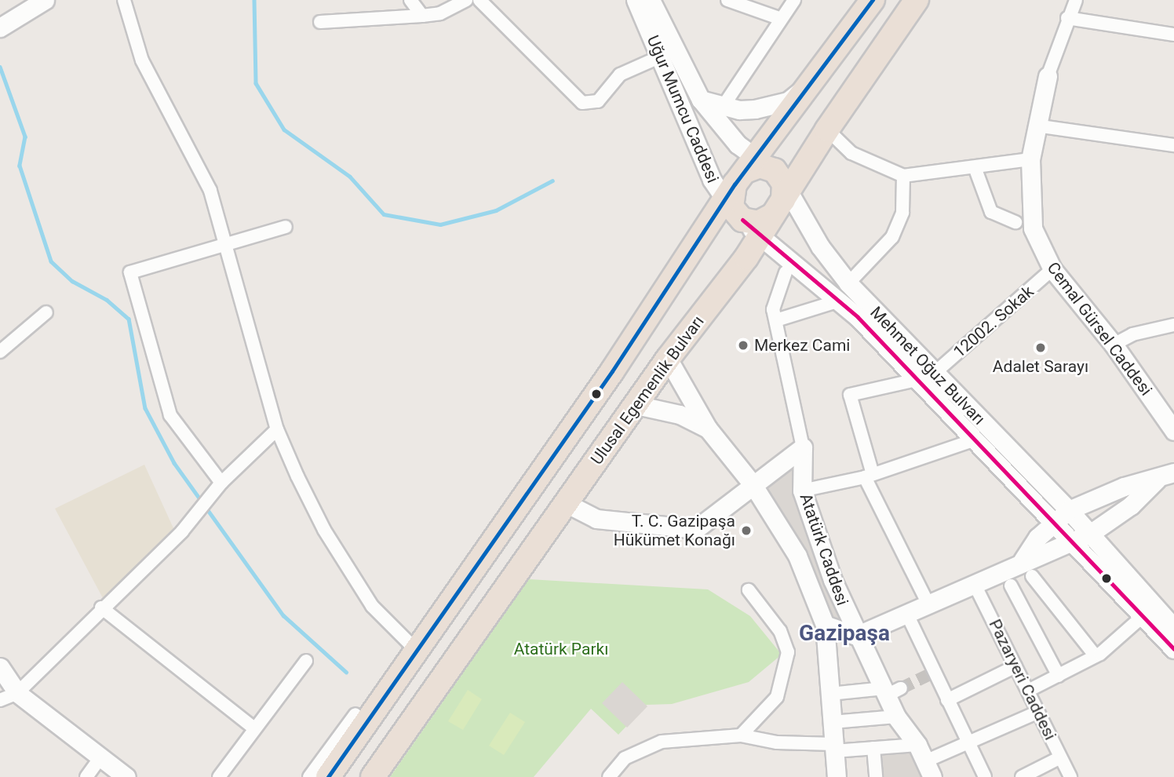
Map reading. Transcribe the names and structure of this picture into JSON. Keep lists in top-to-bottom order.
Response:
{
  "streets": {
    "highway": ["Ulusal Egemenlik Bulvarı"],
    "street": [
      "Uğur Mumcu Caddesi",
      "12002. Sokak",
      "Cemal Gürsel Caddesi",
      "Mehmet Oğuz Bulvarı",
      "Atatürk Caddesi",
      "Pazaryeri Caddesi"
    ]
  },
  "crossings": [
    ["Uğur Mumcu Caddesi", "Mehmet Oğuz Bulvarı"],
    ["12002. Sokak", "Cemal Gürsel Caddesi"],
    ["12002. Sokak", "Mehmet Oğuz Bulvarı"],
    ["Mehmet Oğuz Bulvarı", "Ulusal Egemenlik Bulvarı"]
  ],
  "districts": ["Gazipaşa"],
  "parks": ["Atatürk Parkı"],
  "places": ["Merkez Cami", "Adalet Sarayı", "T. C. Gazipaşa Hükümet Konağı"]
}
